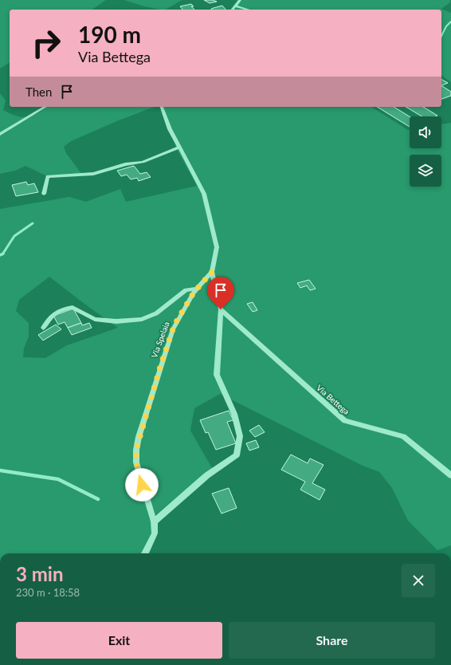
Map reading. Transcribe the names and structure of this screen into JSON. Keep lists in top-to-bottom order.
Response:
{
  "streets": {
    "street": ["Via Spelaia", "Via Bettega"]
  },
  "page": {
    "turn": ["190 m", "Via Bettega"],
    "then": "Then",
    "heading": ["3 min", "230 m · 18:58"],
    "buttons": ["Exit", "Share"]
  }
}
